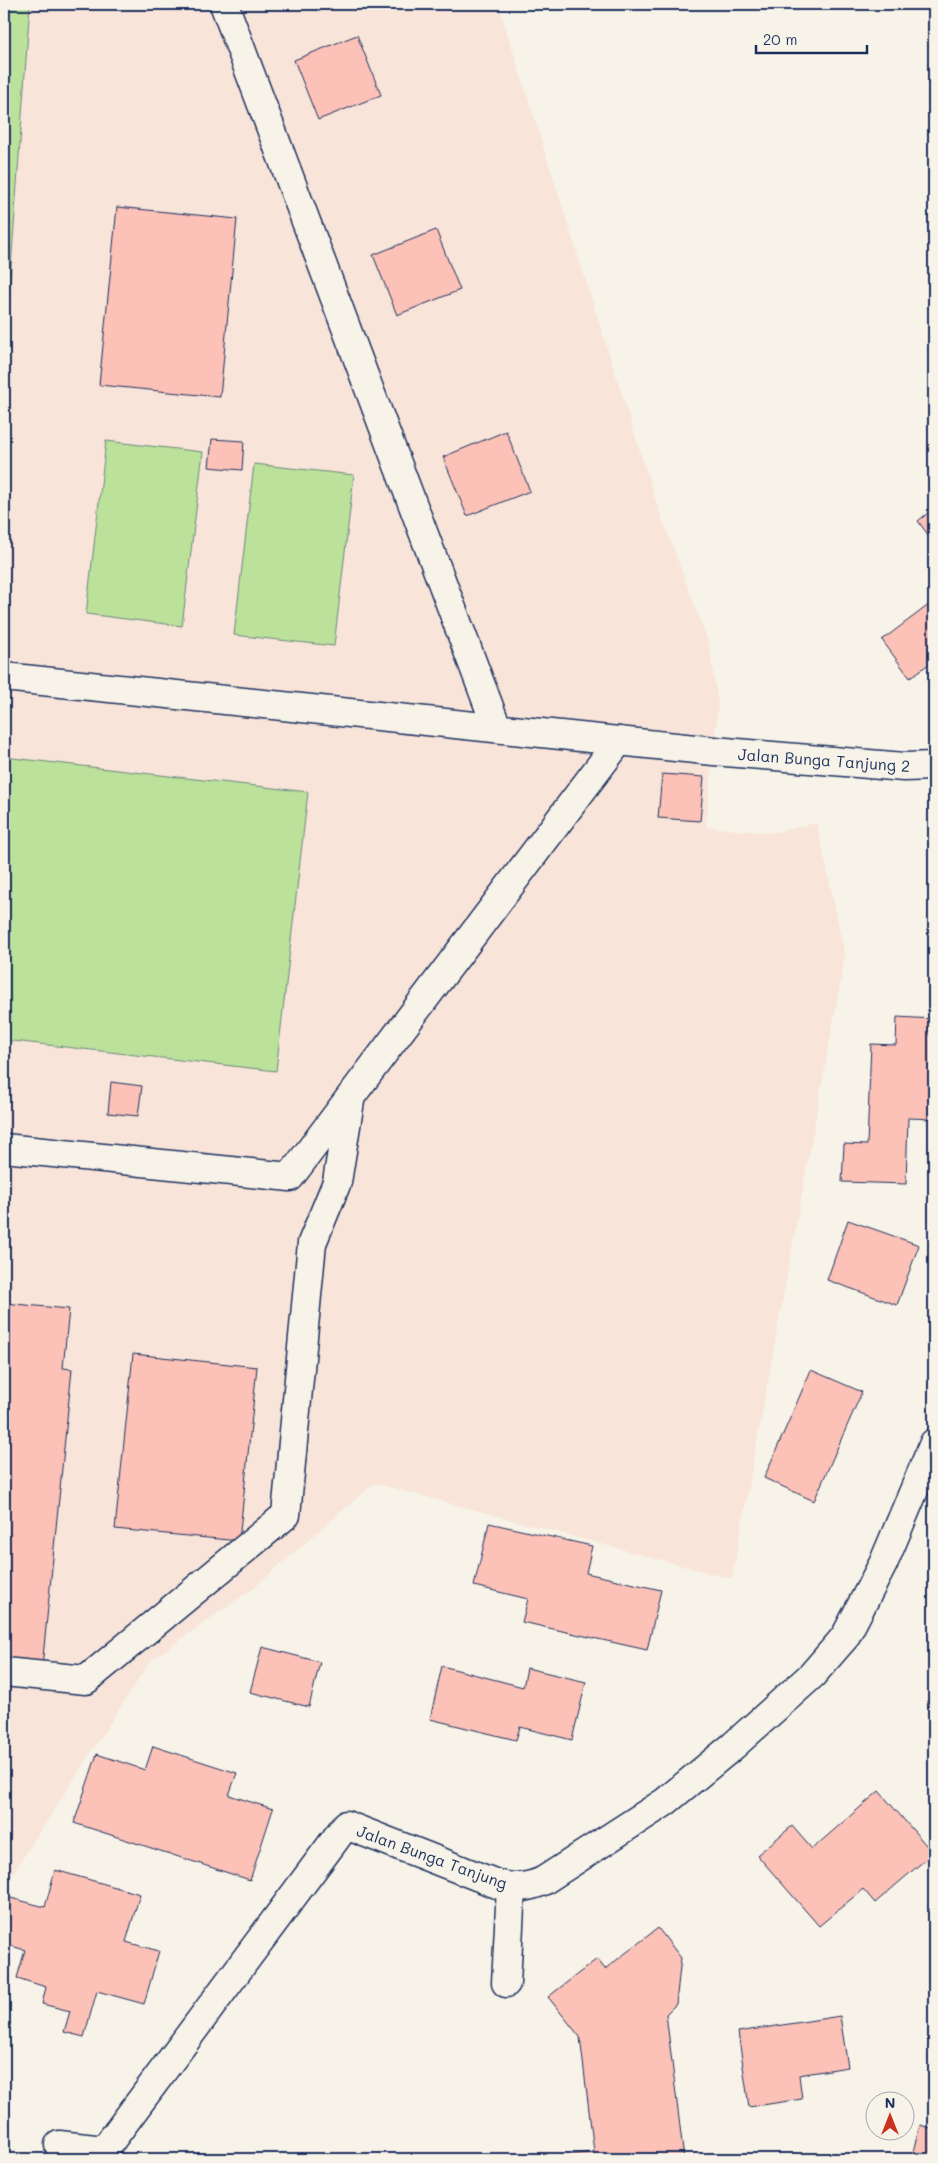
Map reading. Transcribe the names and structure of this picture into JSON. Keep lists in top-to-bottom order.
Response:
{
  "streets": {
    "street": ["Jalan Bunga Tanjung 2", "Jalan Bunga Tanjung"]
  },
  "scale_bar": "20 m",
  "north": "top"
}
